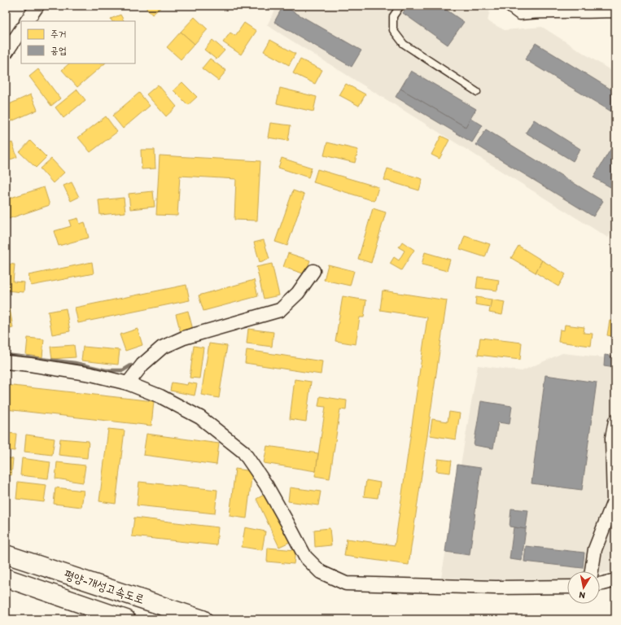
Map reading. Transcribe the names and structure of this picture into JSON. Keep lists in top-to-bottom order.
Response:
{
  "streets": {
    "highway": ["평양-개성고속도로"]
  },
  "legend": ["주거", "공업"],
  "north": "bottom"
}
